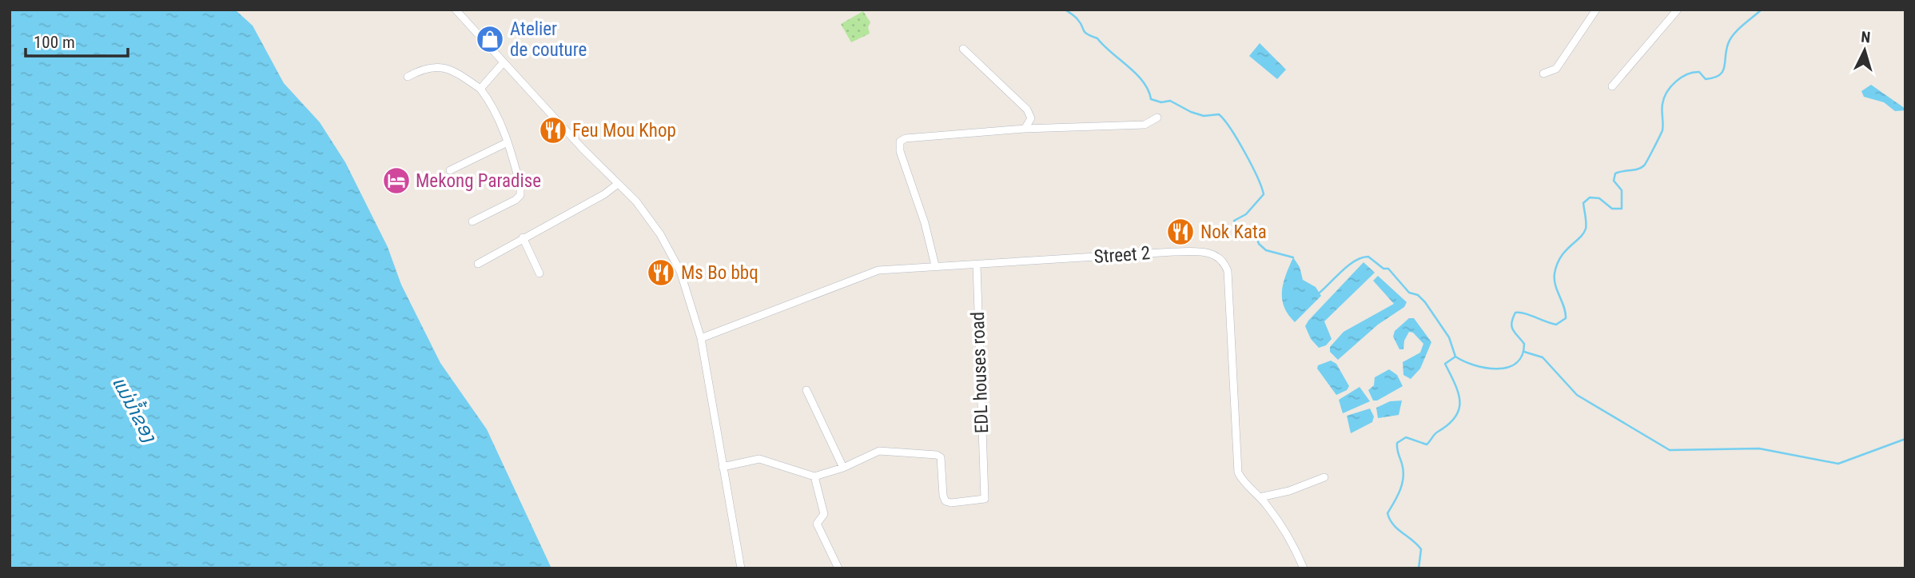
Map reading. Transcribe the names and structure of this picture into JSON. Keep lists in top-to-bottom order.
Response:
{
  "streets": {
    "street": ["Street 2", "EDL houses road"]
  },
  "crossings": [
    ["Street 2", "EDL houses road"]
  ],
  "water": ["ແມ່ນ້ຳຂອງ"],
  "places": {
    "shop": ["Atelier de couture"],
    "restaurant": ["Feu Mou Khop", "Nok Kata", "Ms Bo bbq"],
    "hotel": ["Mekong Paradise"]
  },
  "scale_bar": "100 m",
  "north": "top"
}
